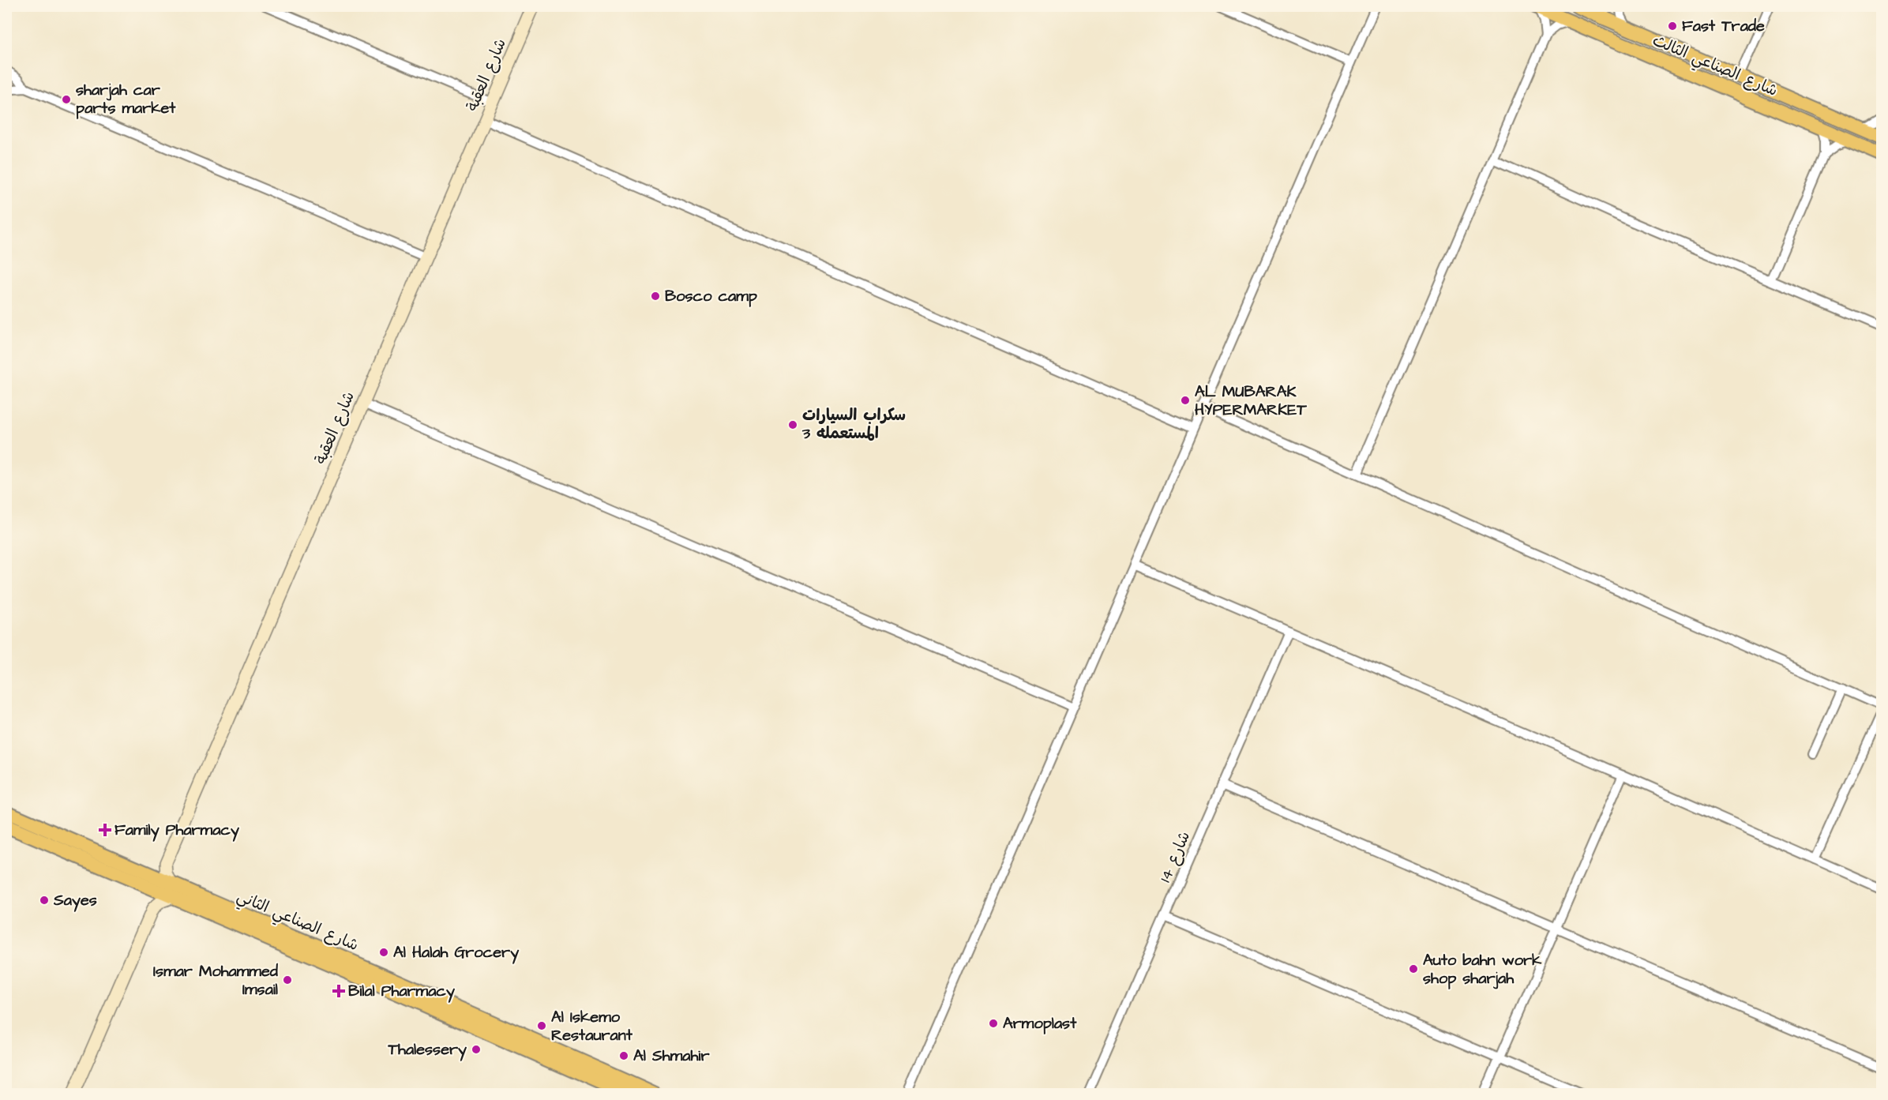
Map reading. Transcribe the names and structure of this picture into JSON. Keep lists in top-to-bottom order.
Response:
{
  "streets": {
    "main road": ["شارع الصناعي الثالث", "شارع الصناعي الثاني"],
    "street": ["شارع العقبة", "شارع 14"]
  },
  "places": {
    "other": [
      "Fast Trade",
      "sharjah car parts market",
      "Bosco camp",
      "AL MUBARAK HYPERMARKET",
      "سكراب السيارات المستعمله 3",
      "Sayes",
      "Al Halah Grocery",
      "Auto bahn work shop sharjah",
      "Ismar Mohammed Imsail",
      "Armoplast",
      "Al Iskemo Restaurant",
      "Thalessery",
      "Al Shmahir"
    ],
    "health": ["Family Pharmacy", "Bilal Pharmacy"]
  }
}
